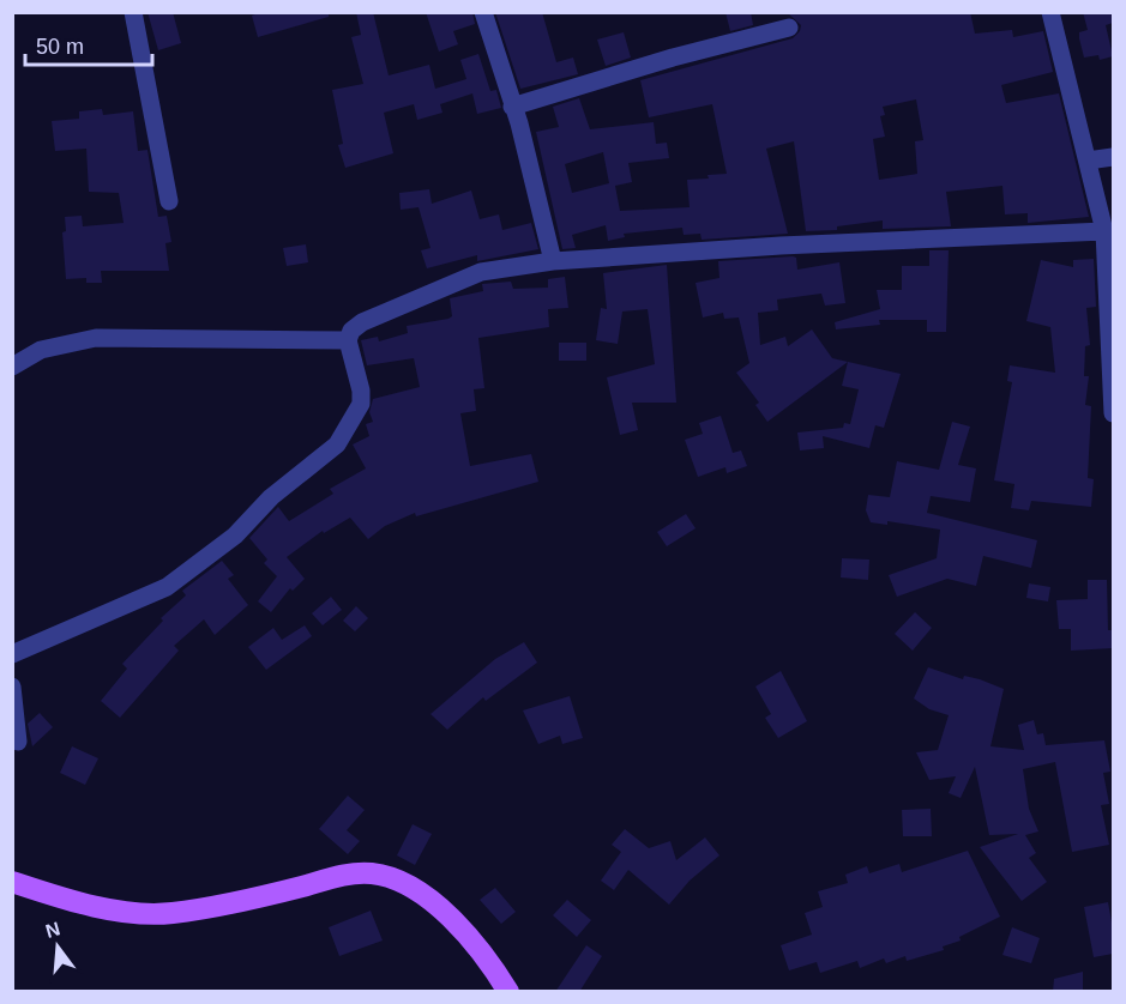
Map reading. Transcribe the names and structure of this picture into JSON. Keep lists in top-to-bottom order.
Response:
{
  "scale_bar": "50 m",
  "north": "top"
}
